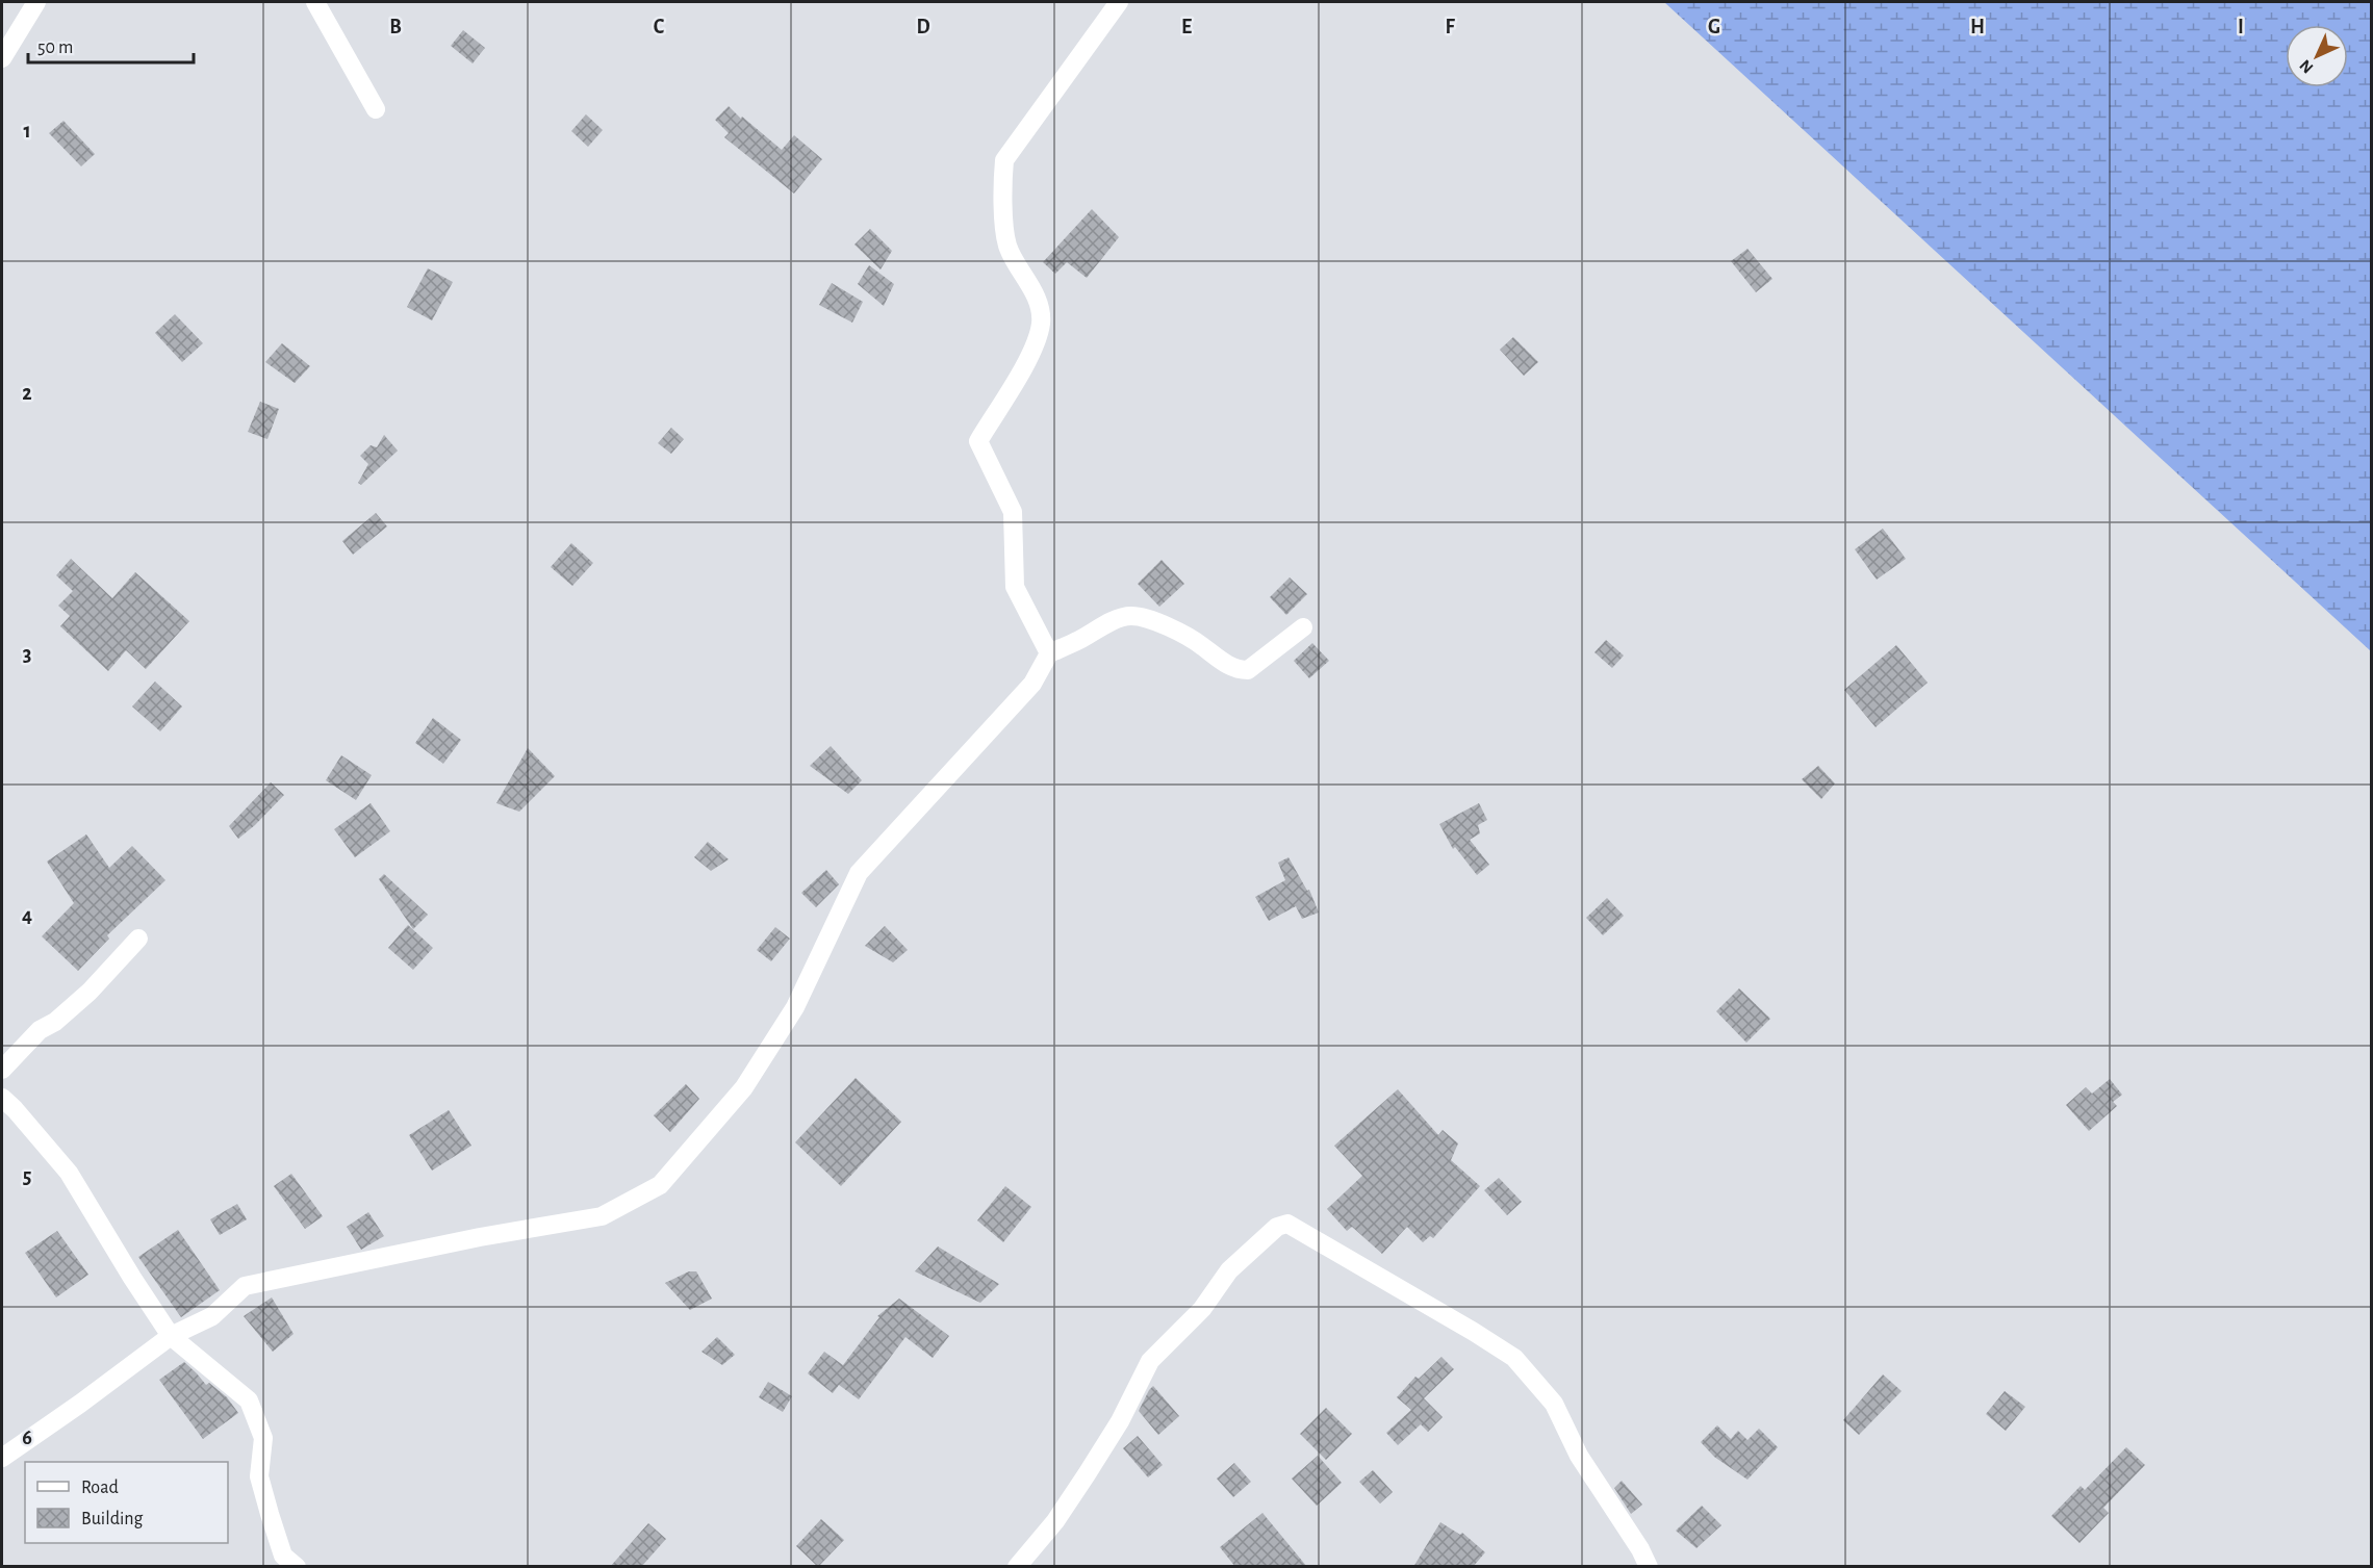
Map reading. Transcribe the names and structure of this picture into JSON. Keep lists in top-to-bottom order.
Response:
{
  "legend": ["Road", "Building"],
  "scale_bar": "50 m",
  "north": "bottom left",
  "grid": {
    "columns": [
      "B",
      "C",
      "D",
      "E",
      "F",
      "G",
      "H",
      "I"
    ],
    "rows": [
      "1",
      "2",
      "3",
      "4",
      "5",
      "6"
    ]
  }
}
